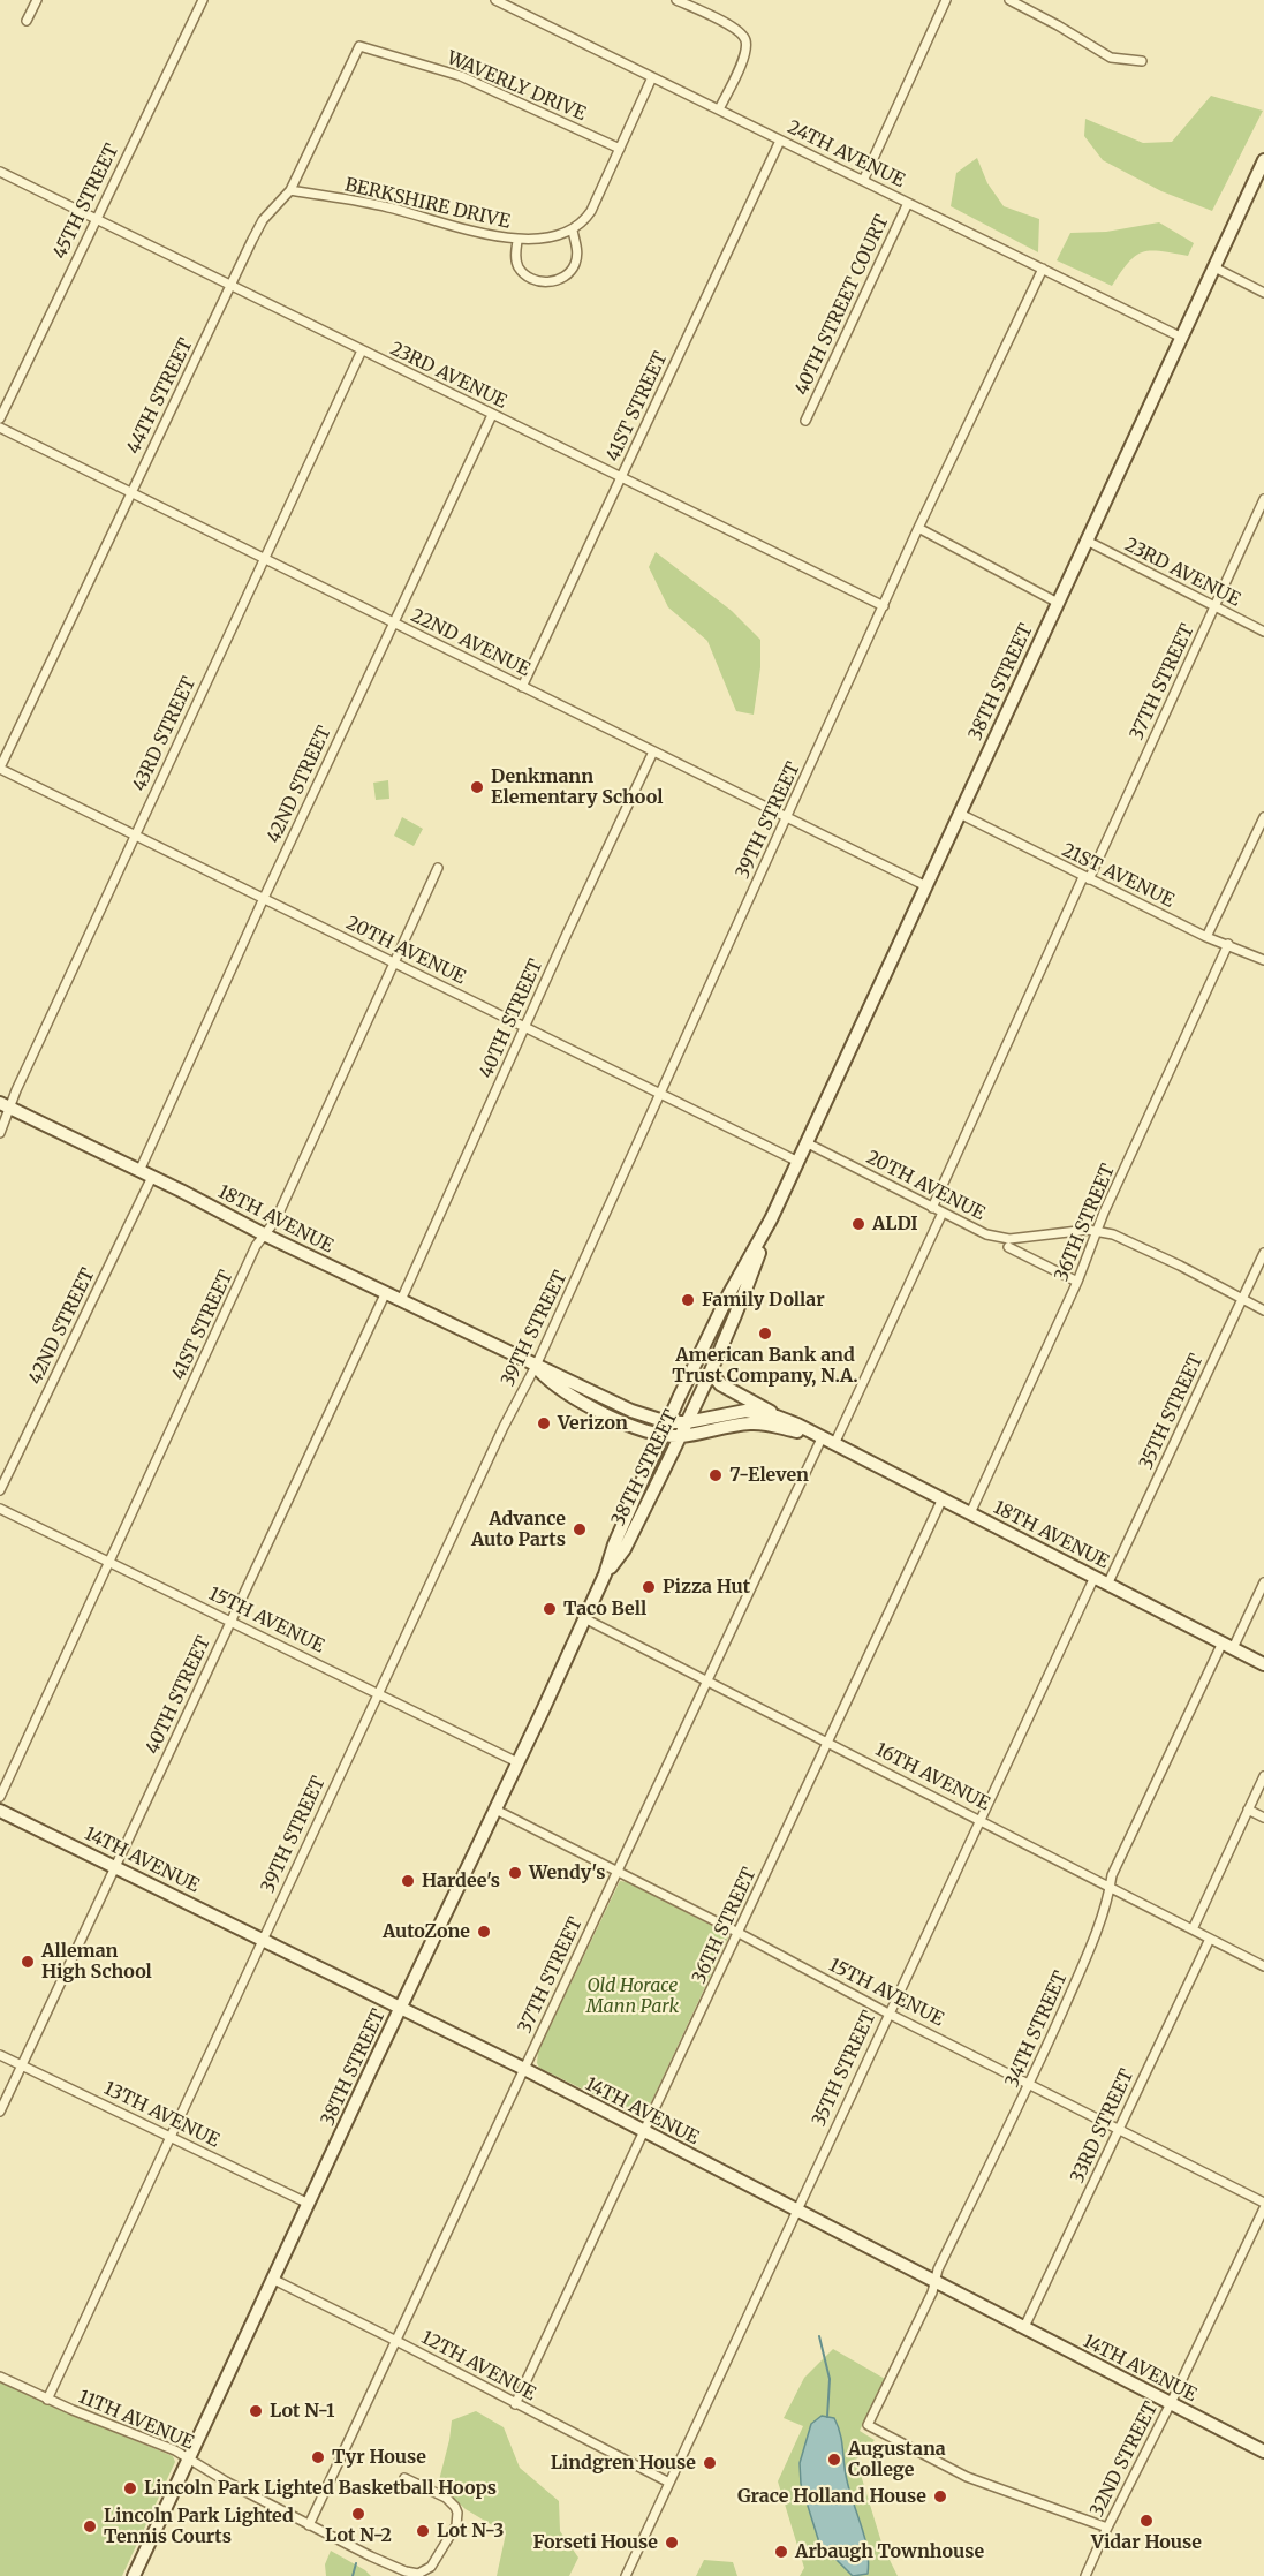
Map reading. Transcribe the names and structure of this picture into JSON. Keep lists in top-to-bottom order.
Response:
{
  "streets": {
    "street": [
      "WAVERLY DRIVE",
      "24TH AVENUE",
      "45TH STREET",
      "BERKSHIRE DRIVE",
      "40TH STREET COURT",
      "23RD AVENUE",
      "44TH STREET",
      "41ST STREET",
      "22ND AVENUE",
      "38TH STREET",
      "37TH STREET",
      "43RD STREET",
      "42ND STREET",
      "39TH STREET",
      "21ST AVENUE",
      "20TH AVENUE",
      "40TH STREET",
      "18TH AVENUE",
      "36TH STREET",
      "35TH STREET",
      "15TH AVENUE",
      "16TH AVENUE",
      "14TH AVENUE",
      "34TH STREET",
      "13TH AVENUE",
      "33RD STREET",
      "12TH AVENUE",
      "11TH AVENUE",
      "32ND STREET"
    ]
  },
  "crossings": [
    ["WAVERLY DRIVE", "44TH STREET"],
    ["24TH AVENUE", "40TH STREET COURT"],
    ["24TH AVENUE", "41ST STREET"],
    ["24TH AVENUE", "38TH STREET"],
    ["24TH AVENUE", "39TH STREET"],
    ["45TH STREET", "23RD AVENUE"],
    ["BERKSHIRE DRIVE", "44TH STREET"],
    ["23RD AVENUE", "44TH STREET"],
    ["23RD AVENUE", "41ST STREET"],
    ["23RD AVENUE", "38TH STREET"],
    ["23RD AVENUE", "37TH STREET"],
    ["23RD AVENUE", "43RD STREET"],
    ["23RD AVENUE", "42ND STREET"],
    ["23RD AVENUE", "39TH STREET"],
    ["44TH STREET", "22ND AVENUE"],
    ["44TH STREET", "20TH AVENUE"],
    ["41ST STREET", "22ND AVENUE"],
    ["41ST STREET", "20TH AVENUE"],
    ["41ST STREET", "18TH AVENUE"],
    ["41ST STREET", "15TH AVENUE"],
    ["22ND AVENUE", "38TH STREET"],
    ["22ND AVENUE", "43RD STREET"],
    ["22ND AVENUE", "42ND STREET"],
    ["22ND AVENUE", "39TH STREET"],
    ["22ND AVENUE", "40TH STREET"],
    ["38TH STREET", "21ST AVENUE"],
    ["38TH STREET", "20TH AVENUE"],
    ["38TH STREET", "18TH AVENUE"],
    ["38TH STREET", "15TH AVENUE"],
    ["38TH STREET", "16TH AVENUE"],
    ["38TH STREET", "14TH AVENUE"],
    ["38TH STREET", "13TH AVENUE"],
    ["38TH STREET", "12TH AVENUE"],
    ["38TH STREET", "11TH AVENUE"],
    ["37TH STREET", "21ST AVENUE"],
    ["37TH STREET", "20TH AVENUE"],
    ["37TH STREET", "18TH AVENUE"],
    ["37TH STREET", "15TH AVENUE"],
    ["37TH STREET", "16TH AVENUE"],
    ["37TH STREET", "14TH AVENUE"],
    ["37TH STREET", "12TH AVENUE"],
    ["37TH STREET", "11TH AVENUE"],
    ["43RD STREET", "20TH AVENUE"],
    ["43RD STREET", "18TH AVENUE"],
    ["42ND STREET", "20TH AVENUE"],
    ["42ND STREET", "18TH AVENUE"],
    ["39TH STREET", "20TH AVENUE"],
    ["39TH STREET", "18TH AVENUE"],
    ["39TH STREET", "15TH AVENUE"],
    ["39TH STREET", "14TH AVENUE"],
    ["39TH STREET", "13TH AVENUE"],
    ["39TH STREET", "11TH AVENUE"],
    ["21ST AVENUE", "36TH STREET"],
    ["20TH AVENUE", "40TH STREET"],
    ["20TH AVENUE", "36TH STREET"],
    ["20TH AVENUE", "35TH STREET"],
    ["40TH STREET", "18TH AVENUE"],
    ["40TH STREET", "15TH AVENUE"],
    ["40TH STREET", "14TH AVENUE"],
    ["40TH STREET", "13TH AVENUE"],
    ["18TH AVENUE", "36TH STREET"],
    ["18TH AVENUE", "35TH STREET"],
    ["18TH AVENUE", "34TH STREET"],
    ["36TH STREET", "15TH AVENUE"],
    ["36TH STREET", "16TH AVENUE"],
    ["36TH STREET", "14TH AVENUE"],
    ["36TH STREET", "12TH AVENUE"],
    ["35TH STREET", "15TH AVENUE"],
    ["35TH STREET", "16TH AVENUE"],
    ["35TH STREET", "14TH AVENUE"],
    ["35TH STREET", "12TH AVENUE"],
    ["15TH AVENUE", "34TH STREET"],
    ["15TH AVENUE", "33RD STREET"],
    ["16TH AVENUE", "34TH STREET"],
    ["16TH AVENUE", "33RD STREET"],
    ["14TH AVENUE", "34TH STREET"],
    ["14TH AVENUE", "33RD STREET"],
    ["14TH AVENUE", "32ND STREET"],
    ["34TH STREET", "32ND STREET"]
  ],
  "parks": ["Old Horace Mann Park"],
  "places": [
    "Denkmann Elementary School",
    "ALDI",
    "Family Dollar",
    "American Bank and Trust Company, N.A.",
    "Verizon",
    "7-Eleven",
    "Advance Auto Parts",
    "Pizza Hut",
    "Taco Bell",
    "Wendy's",
    "Hardee's",
    "AutoZone",
    "Alleman High School",
    "Lot N-1",
    "Tyr House",
    "Augustana College",
    "Lindgren House",
    "Lincoln Park Lighted Basketball Hoops",
    "Grace Holland House",
    "Lot N-2",
    "Vidar House",
    "Lincoln Park Lighted Tennis Courts",
    "Lot N-3",
    "Forseti House",
    "Arbaugh Townhouse"
  ]
}
